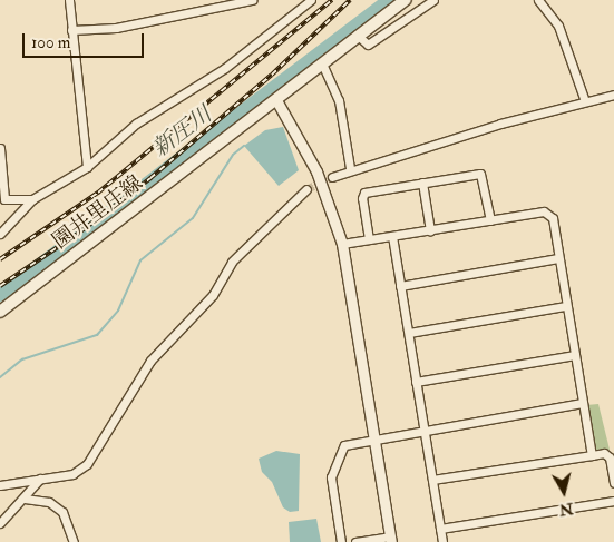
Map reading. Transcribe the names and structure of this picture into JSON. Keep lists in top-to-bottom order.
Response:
{
  "streets": {
    "main road": ["園井里庄線"]
  },
  "water": ["新圧川"],
  "scale_bar": "100 m",
  "north": "bottom"
}
